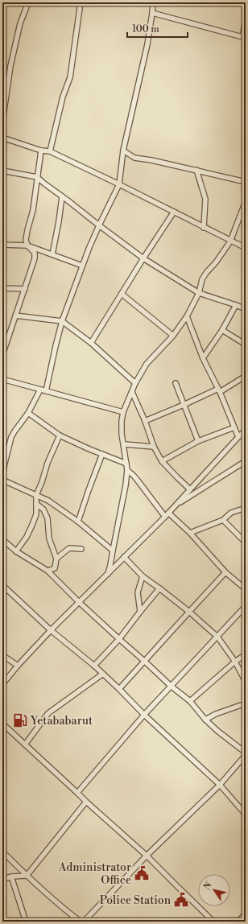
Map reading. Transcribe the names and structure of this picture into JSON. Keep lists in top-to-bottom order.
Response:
{
  "places": {
    "fuel station": ["Yetababarut"],
    "public building": ["Administrator Office", "Police Station"]
  },
  "scale_bar": "100 m",
  "north": "top left"
}
